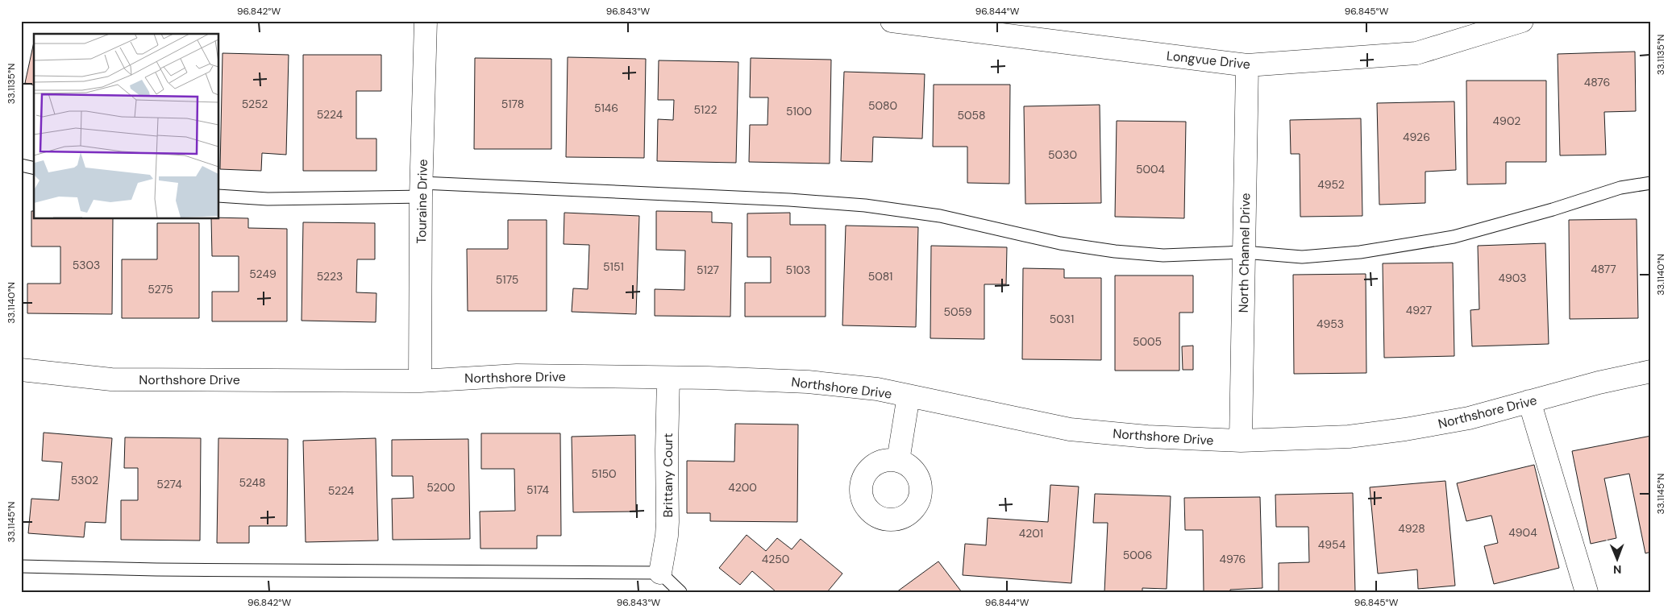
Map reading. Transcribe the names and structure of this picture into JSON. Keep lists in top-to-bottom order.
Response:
{
  "streets": {
    "street": [
      "Longvue Drive",
      "Touraine Drive",
      "North Channel Drive",
      "Northshore Drive",
      "Brittany Court"
    ]
  },
  "crossings": [
    ["Longvue Drive", "North Channel Drive"],
    ["Touraine Drive", "Northshore Drive"],
    ["North Channel Drive", "Northshore Drive"],
    ["Northshore Drive", "Brittany Court"]
  ],
  "house_numbers": [
    "4876",
    "5252",
    "5178",
    "5080",
    "5146",
    "5122",
    "5100",
    "5224",
    "5058",
    "4902",
    "4926",
    "5030",
    "5004",
    "4952",
    "5303",
    "5151",
    "4877",
    "5127",
    "5103",
    "5249",
    "5223",
    "5081",
    "4903",
    "5175",
    "5275",
    "4927",
    "5059",
    "5031",
    "4953",
    "5005",
    "5150",
    "5302",
    "5248",
    "5274",
    "5200",
    "4200",
    "5174",
    "5224",
    "4928",
    "4904",
    "4201",
    "4954",
    "5006",
    "4250",
    "4976"
  ],
  "north": "bottom",
  "coordinates": [
    "96.842°W",
    "96.843°W",
    "96.844°W",
    "96.845°W",
    "33.1135°N",
    "33.1140°N",
    "33.1145°N"
  ]
}
